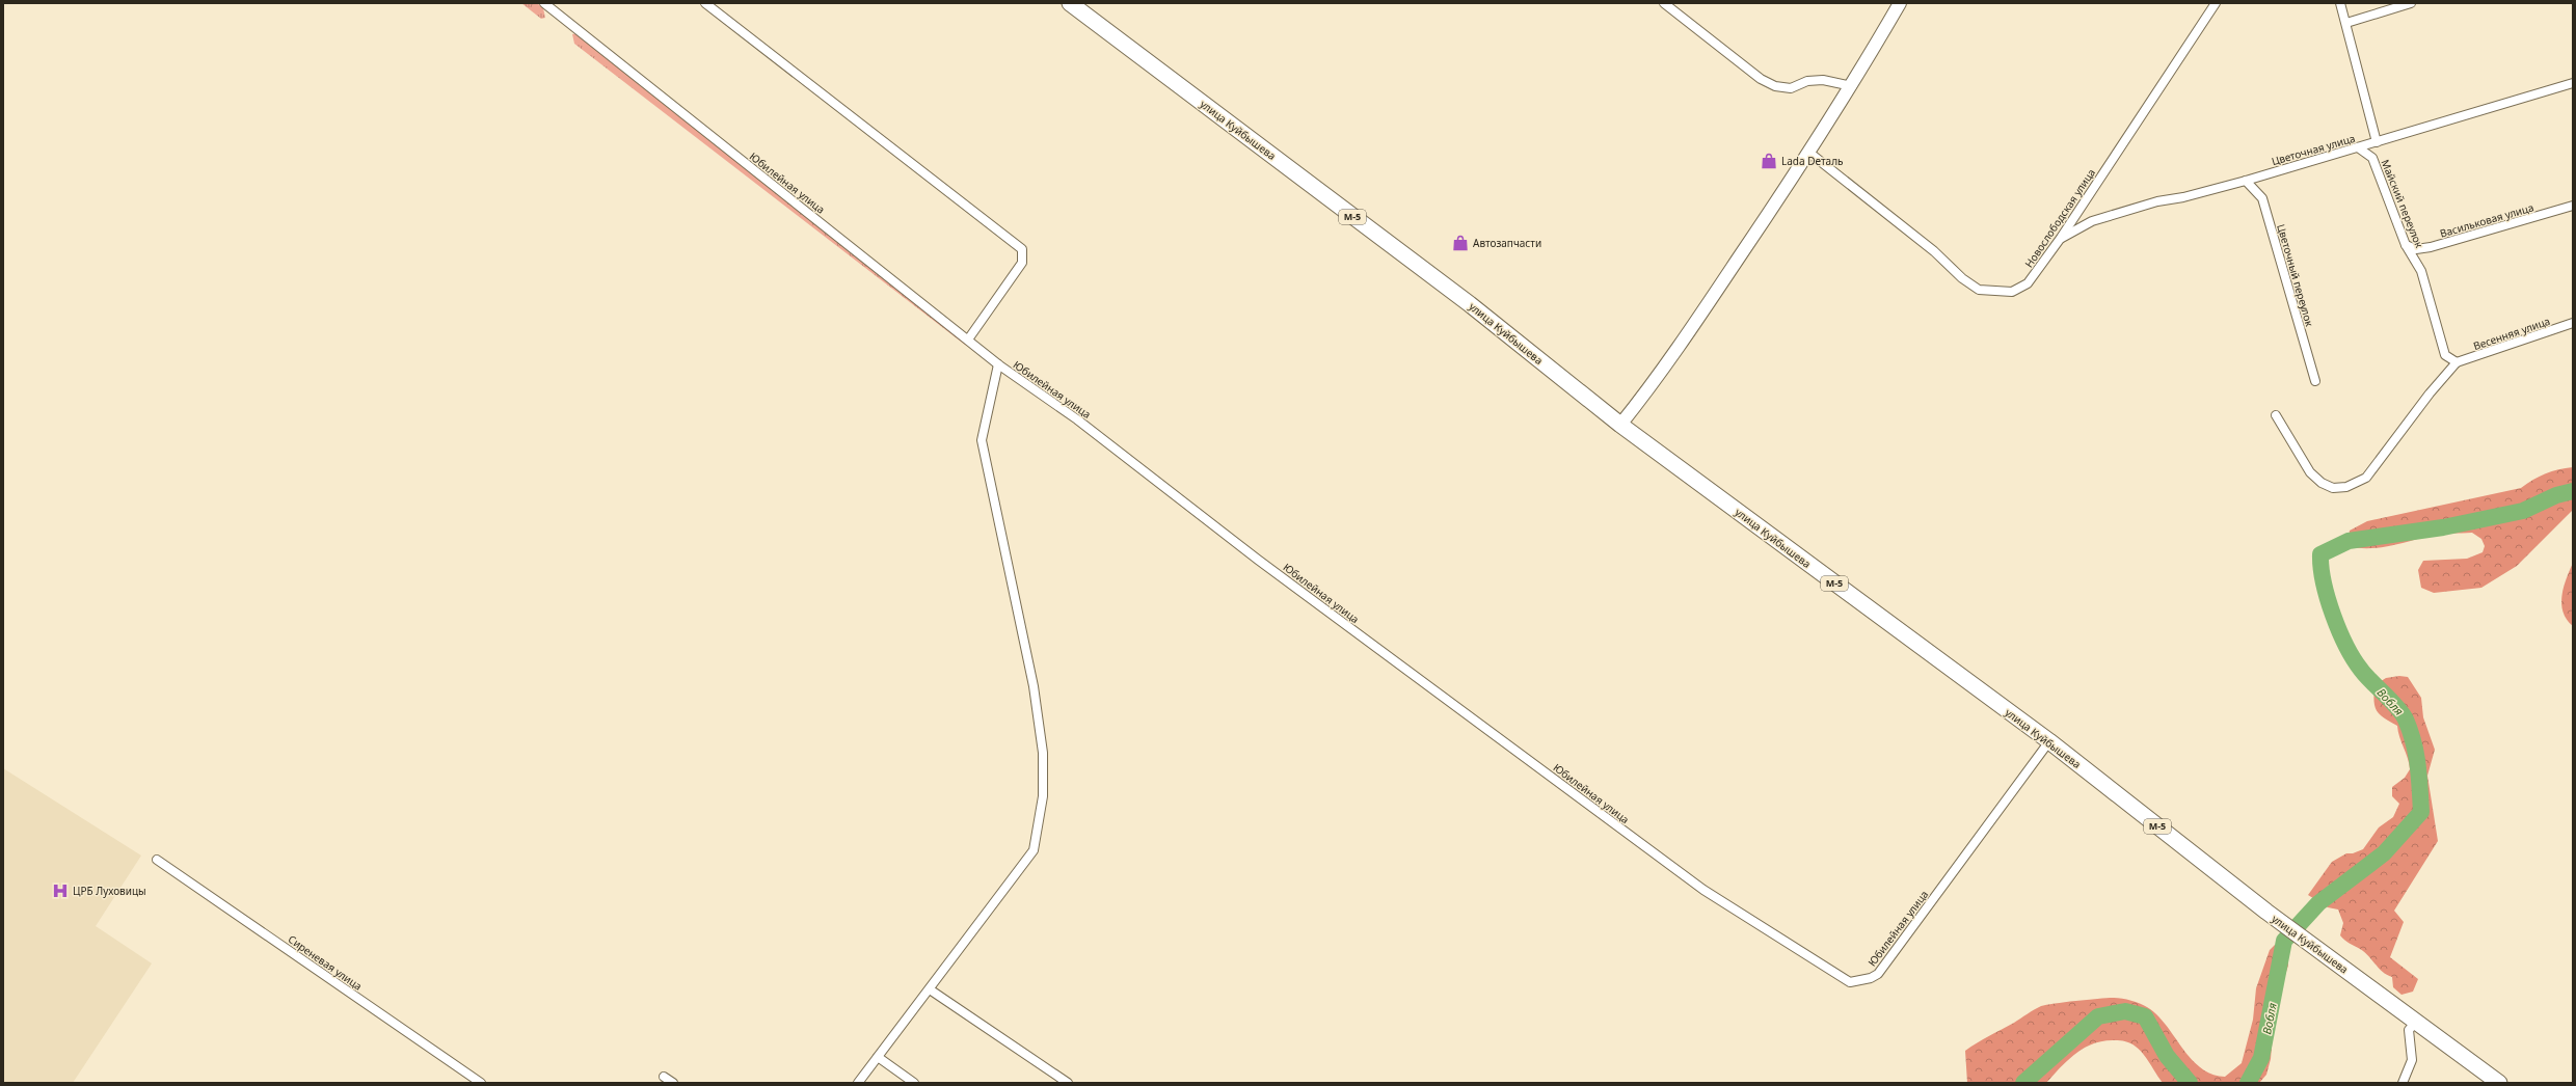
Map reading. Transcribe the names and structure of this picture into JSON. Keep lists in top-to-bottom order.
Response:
{
  "streets": {
    "highway": ["улица Куйбышева", "М-5"],
    "street": [
      "Цветочная улица",
      "Юбилейная улица",
      "Майский переулок",
      "Новослободская улица",
      "Васильковая улица",
      "Цветочный переулок",
      "Весенняя улица",
      "Сиреневая улица"
    ]
  },
  "crossings": [
    ["улица Куйбышева", "Юбилейная улица"],
    ["Цветочная улица", "Майский переулок"],
    ["Цветочная улица", "Новослободская улица"],
    ["Цветочная улица", "Цветочный переулок"],
    ["Майский переулок", "Васильковая улица"],
    ["Майский переулок", "Весенняя улица"]
  ],
  "water": ["Вобля"],
  "places": {
    "shop": ["Lada Dеталь", "Автозапчасти"],
    "hospital": ["ЦРБ Луховицы"]
  }
}
